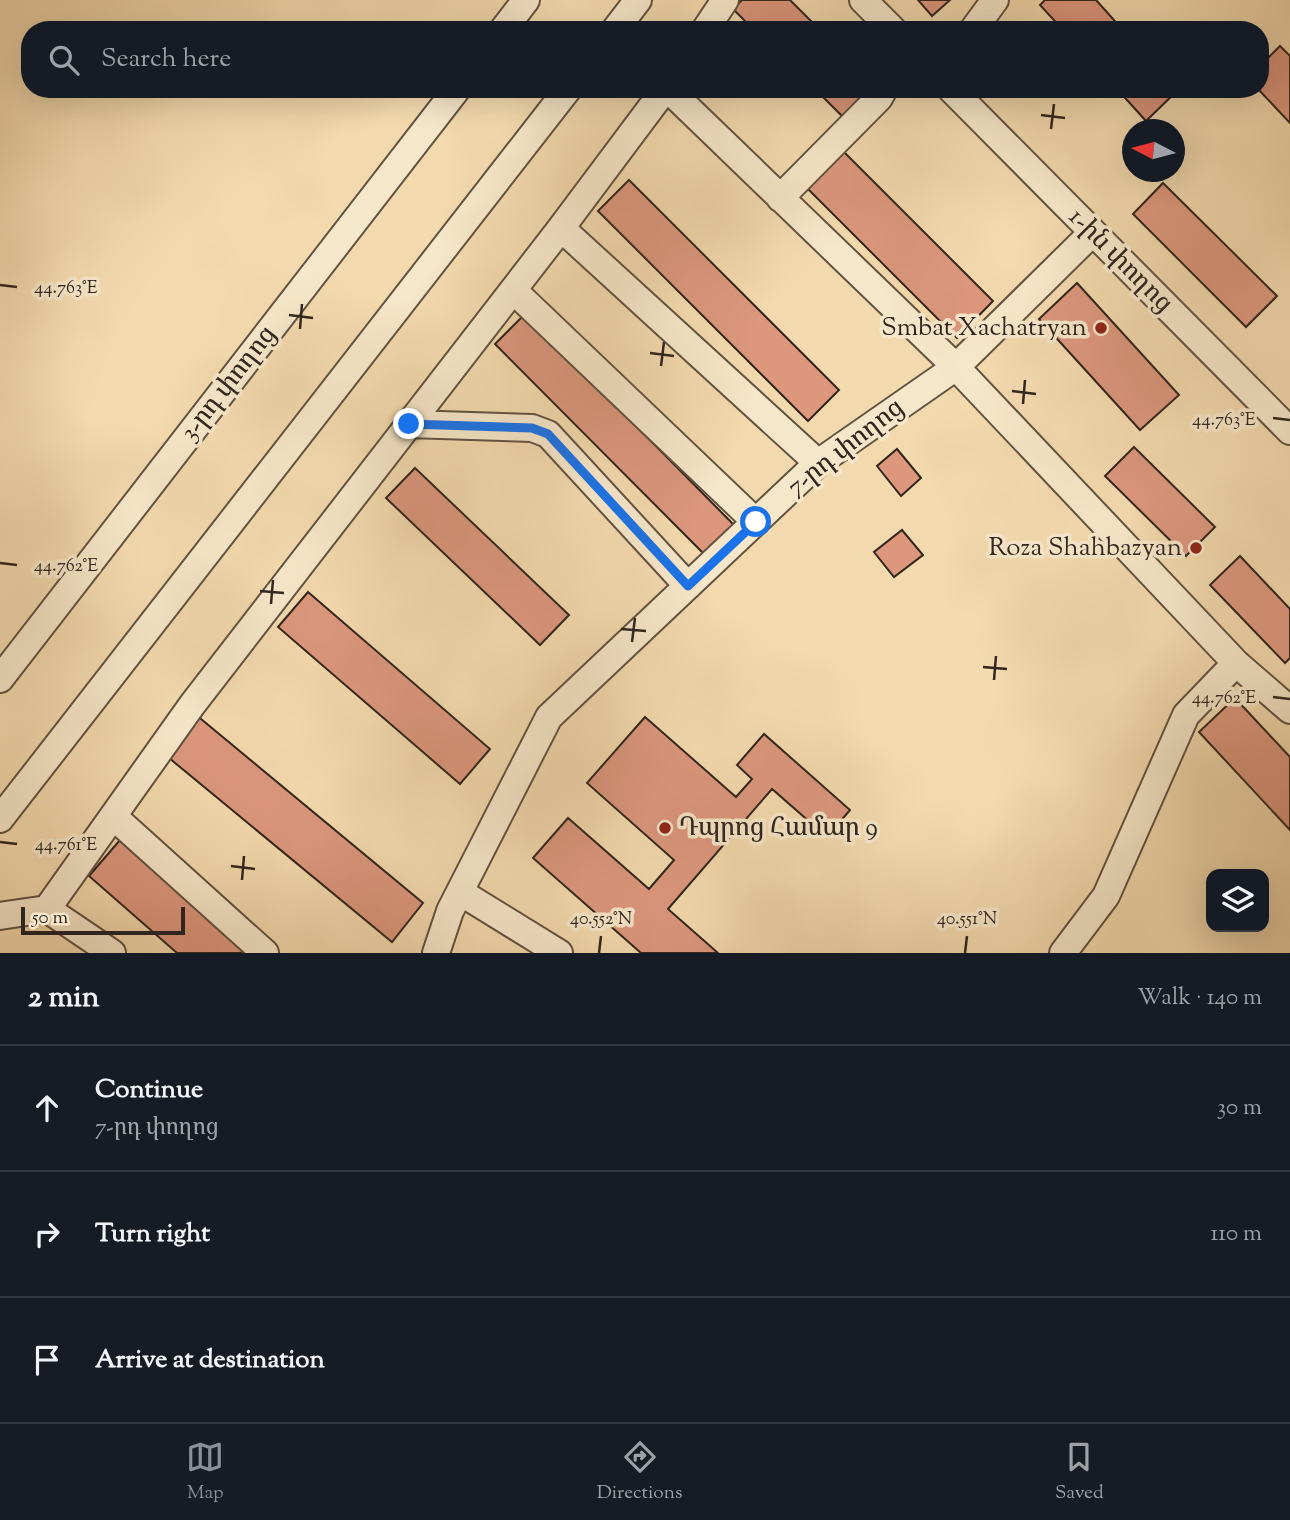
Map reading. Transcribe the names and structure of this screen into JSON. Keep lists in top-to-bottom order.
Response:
{
  "streets": {
    "street": ["1-ին փողոց", "3-րդ փողոց", "7-րդ փողոց"]
  },
  "crossings": [
    ["1-ին փողոց", "7-րդ փողոց"]
  ],
  "places": ["Smbat Xachatryan", "Roza Shahbazyan", "Դպրոց Համար 9"],
  "scale_bar": "50 m",
  "north": "left",
  "page": {
    "search": "Search here",
    "scale": "50 m",
    "heading": ["2 min", "Walk · 140 m"],
    "list": [
      ["Continue", "7-րդ փողոց", "30 m"],
      ["Turn right", "110 m"],
      "Arrive at destination"
    ],
    "nav": ["Map", "Directions", "Saved"]
  },
  "coordinates": [
    "44.763°E",
    "44.762°E",
    "44.761°E",
    "40.552°N",
    "40.551°N"
  ]
}
